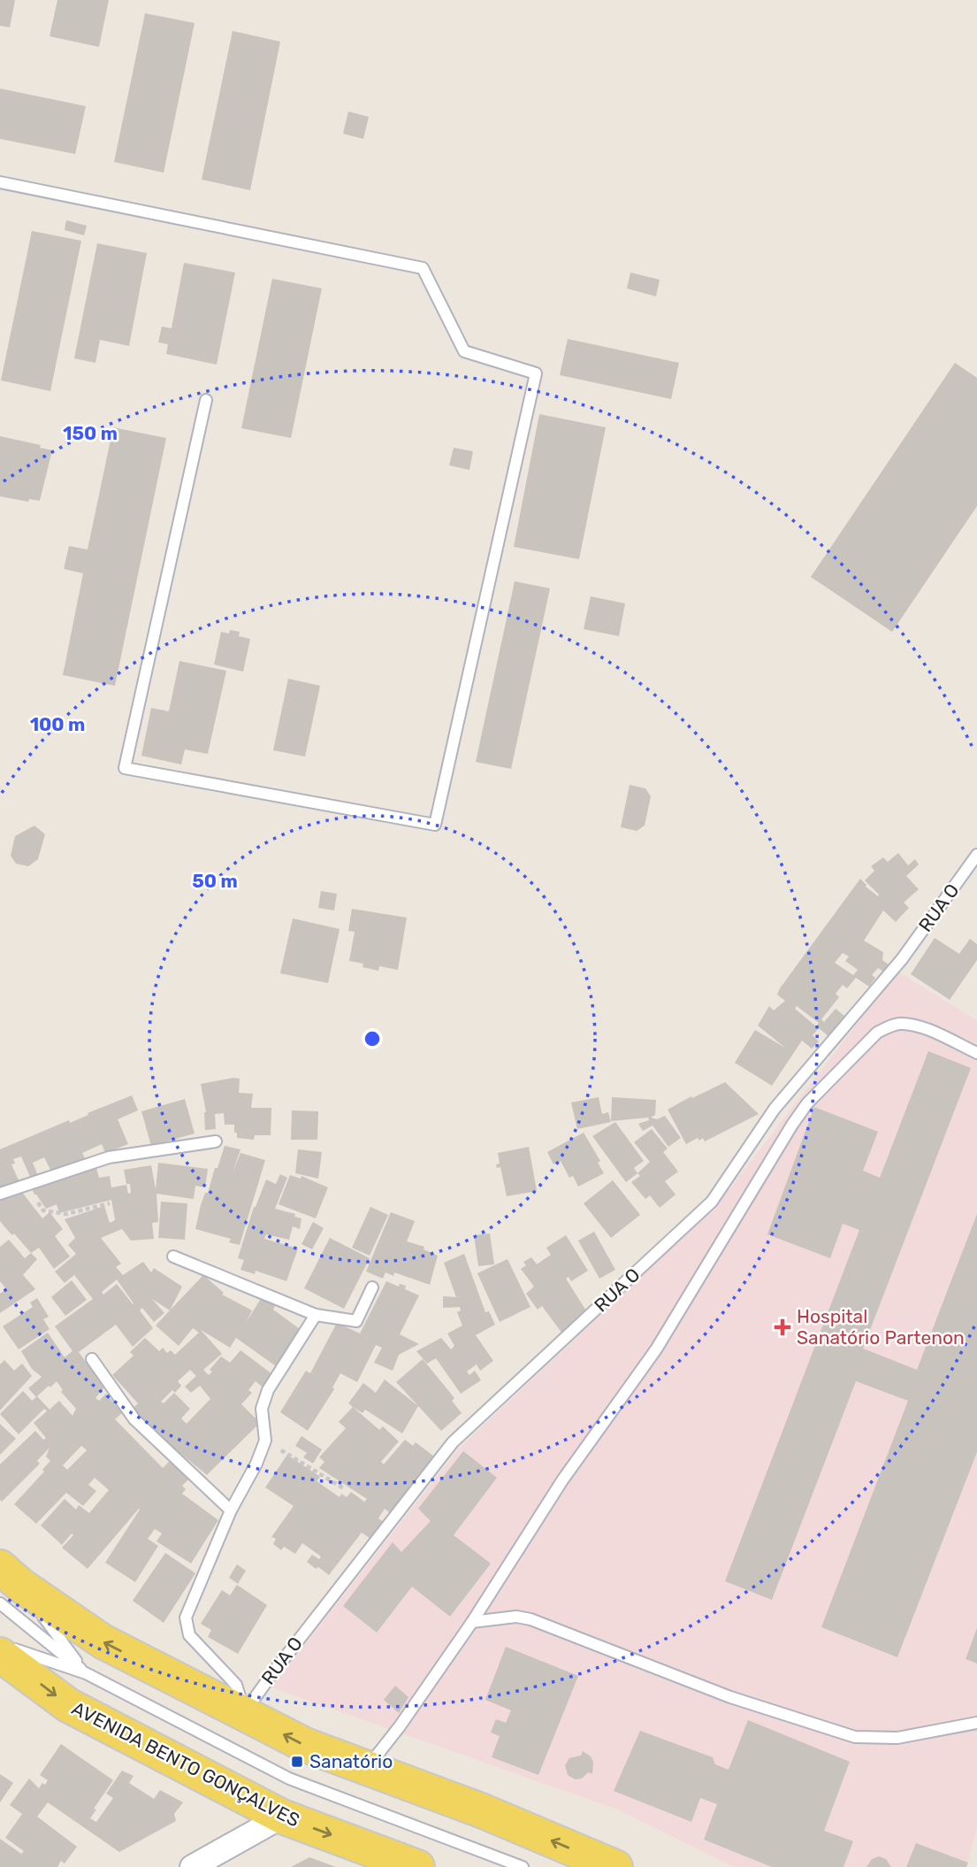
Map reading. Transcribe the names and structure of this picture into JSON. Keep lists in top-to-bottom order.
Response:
{
  "streets": {
    "main road": ["AVENIDA BENTO GONÇALVES"],
    "lane": ["RUA O"]
  },
  "places": {
    "health": ["Hospital Sanatório Partenon"],
    "transit": ["Sanatório"]
  },
  "rings": ["150 m", "100 m", "50 m"]
}
